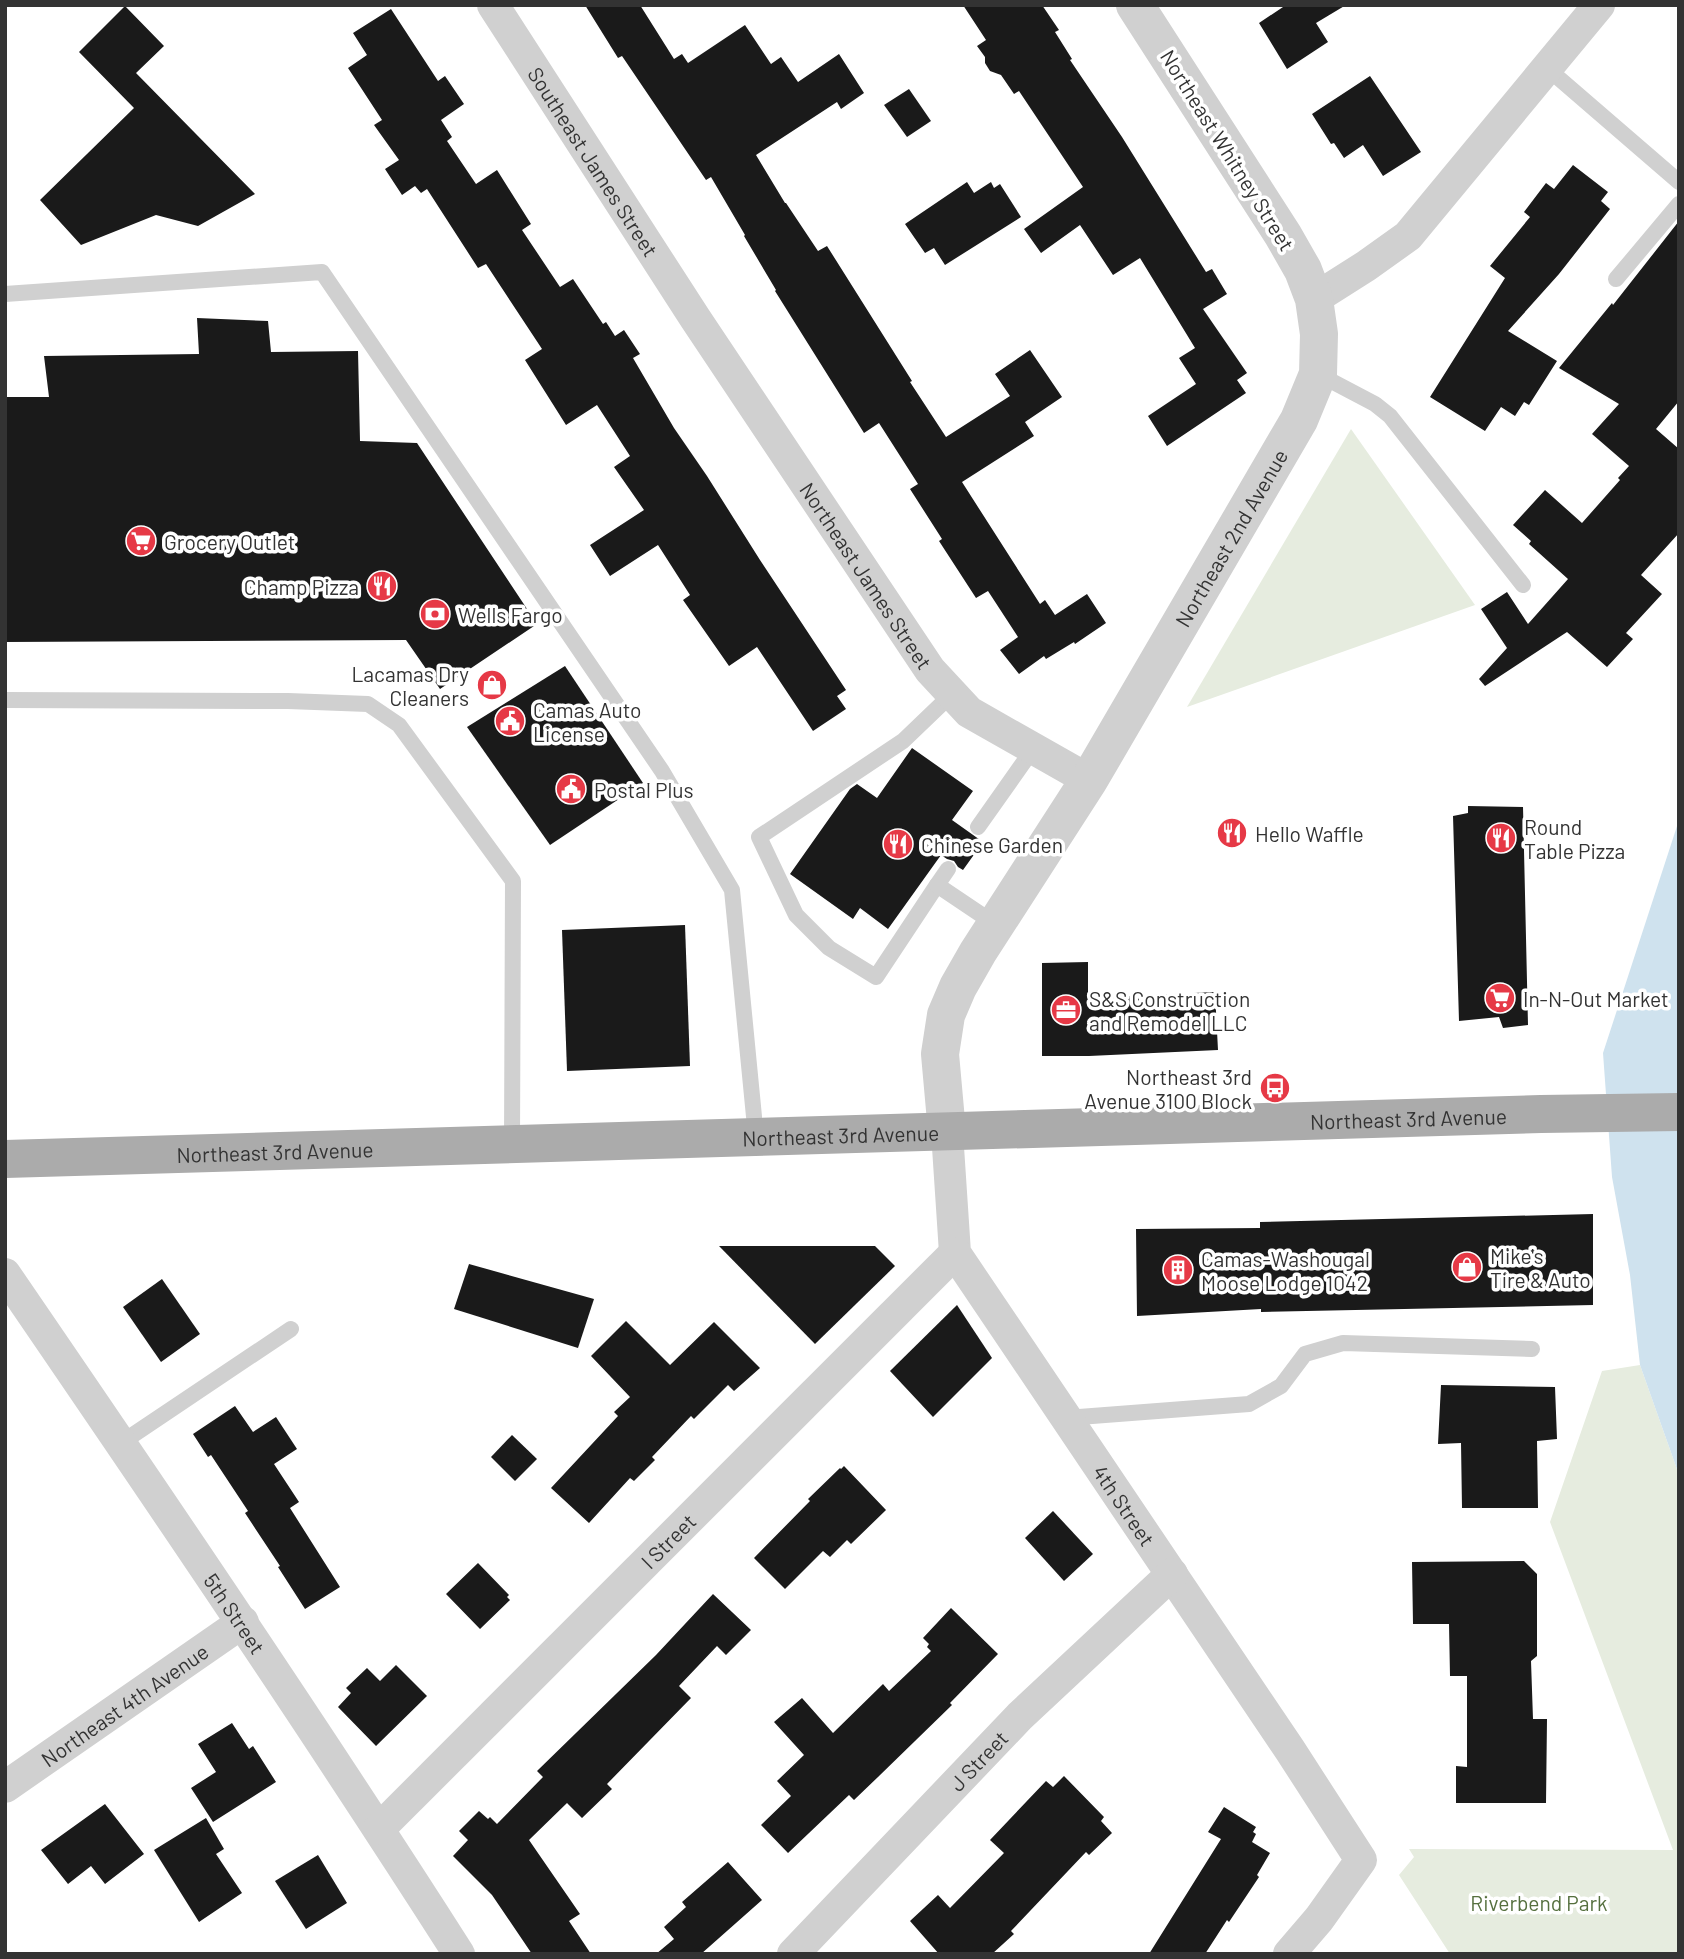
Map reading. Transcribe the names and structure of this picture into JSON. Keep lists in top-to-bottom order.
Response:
{
  "streets": {
    "main road": ["Northeast 3rd Avenue"],
    "street": [
      "Northeast Whitney Street",
      "Southeast James Street",
      "Northeast 2nd Avenue",
      "Northeast James Street",
      "4th Street",
      "I Street",
      "5th Street",
      "Northeast 4th Avenue",
      "J Street"
    ]
  },
  "crossings": [
    ["Northeast Whitney Street", "Northeast 2nd Avenue"],
    ["Southeast James Street", "Northeast James Street"],
    ["Northeast 2nd Avenue", "Northeast James Street"],
    ["Northeast 2nd Avenue", "Northeast 3rd Avenue"],
    ["4th Street", "I Street"],
    ["4th Street", "J Street"],
    ["I Street", "5th Street"],
    ["5th Street", "Northeast 4th Avenue"]
  ],
  "parks": ["Riverbend Park"],
  "places": {
    "supermarket": ["Grocery Outlet", "In-N-Out Market"],
    "restaurant": [
      "Champ Pizza",
      "Hello Waffle",
      "Round Table Pizza",
      "Chinese Garden"
    ],
    "bank": ["Wells Fargo"],
    "shop": ["Lacamas Dry Cleaners", "Mike's Tire & Auto"],
    "public building": ["Camas Auto License", "Postal Plus"],
    "office": ["S&S Construction and Remodel LLC"],
    "bus stop": ["Northeast 3rd Avenue 3100 Block"],
    "building": ["Camas-Washougal Moose Lodge 1042"]
  }
}
